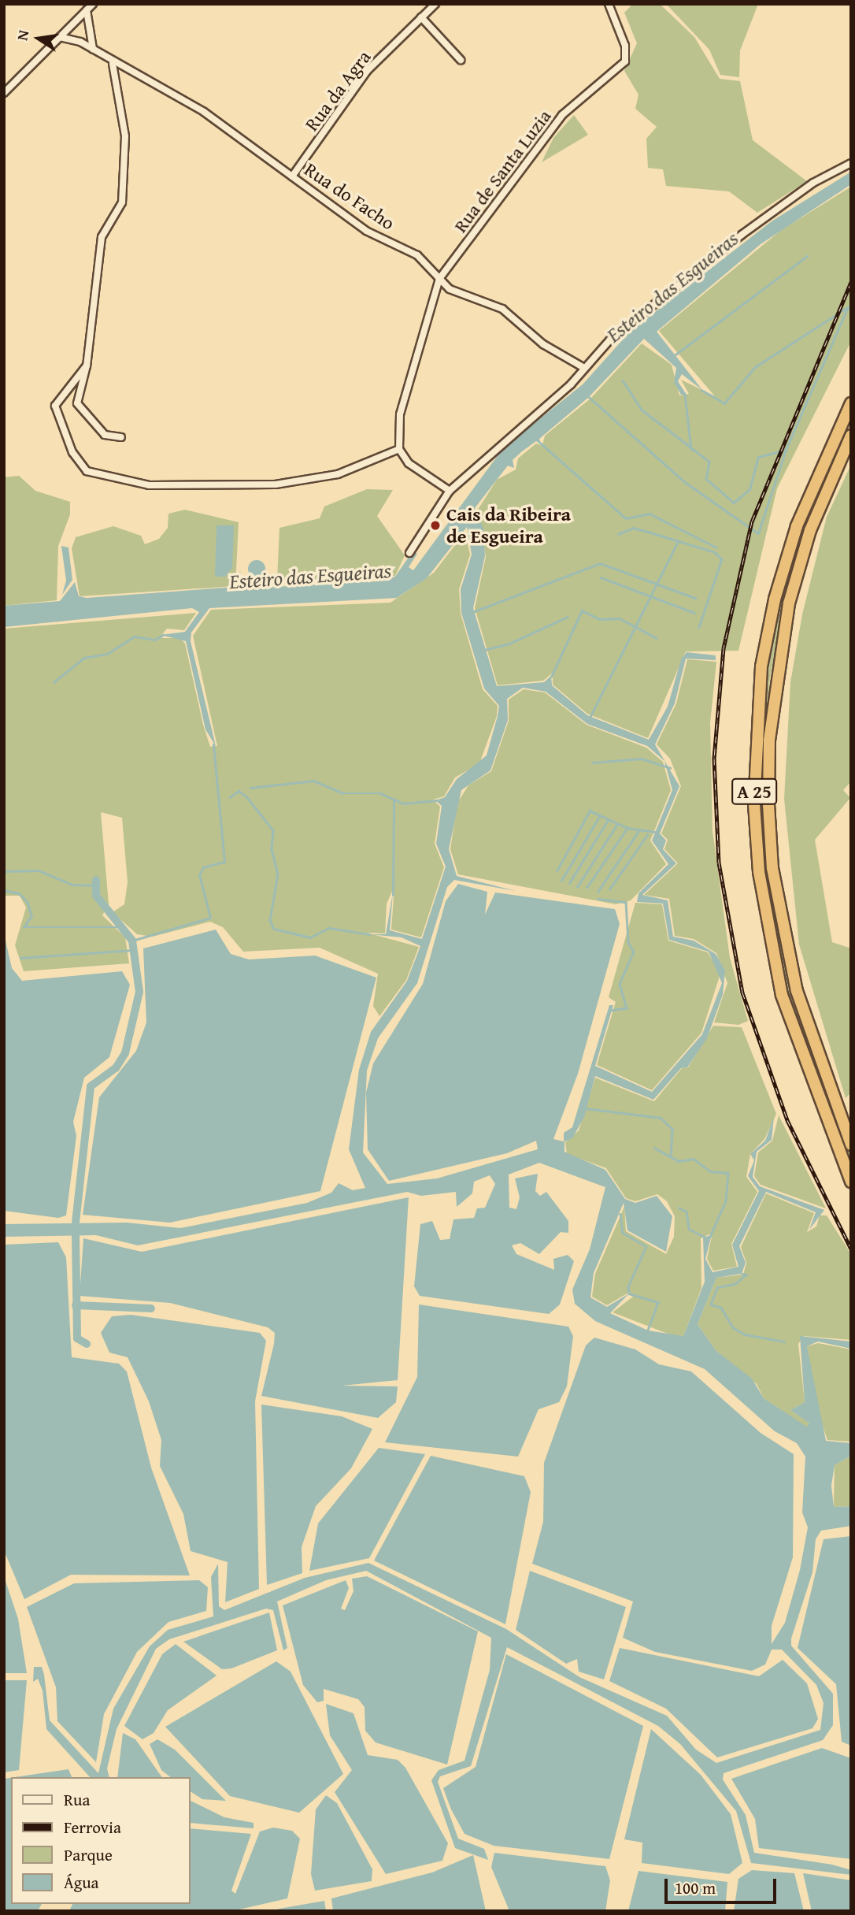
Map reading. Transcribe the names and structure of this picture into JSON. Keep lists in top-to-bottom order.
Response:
{
  "streets": {
    "highway": ["A 25"],
    "street": ["Rua da Agra", "Rua de Santa Luzia", "Rua do Facho"]
  },
  "crossings": [
    ["Rua da Agra", "Rua do Facho"],
    ["Rua de Santa Luzia", "Rua do Facho"]
  ],
  "water": ["Esteiro das Esgueiras"],
  "places": ["Cais da Ribeira de Esgueira"],
  "legend": [
    "Rua",
    "Ferrovia",
    "Parque",
    "Água"
  ],
  "scale_bar": "100 m",
  "north": "left"
}
